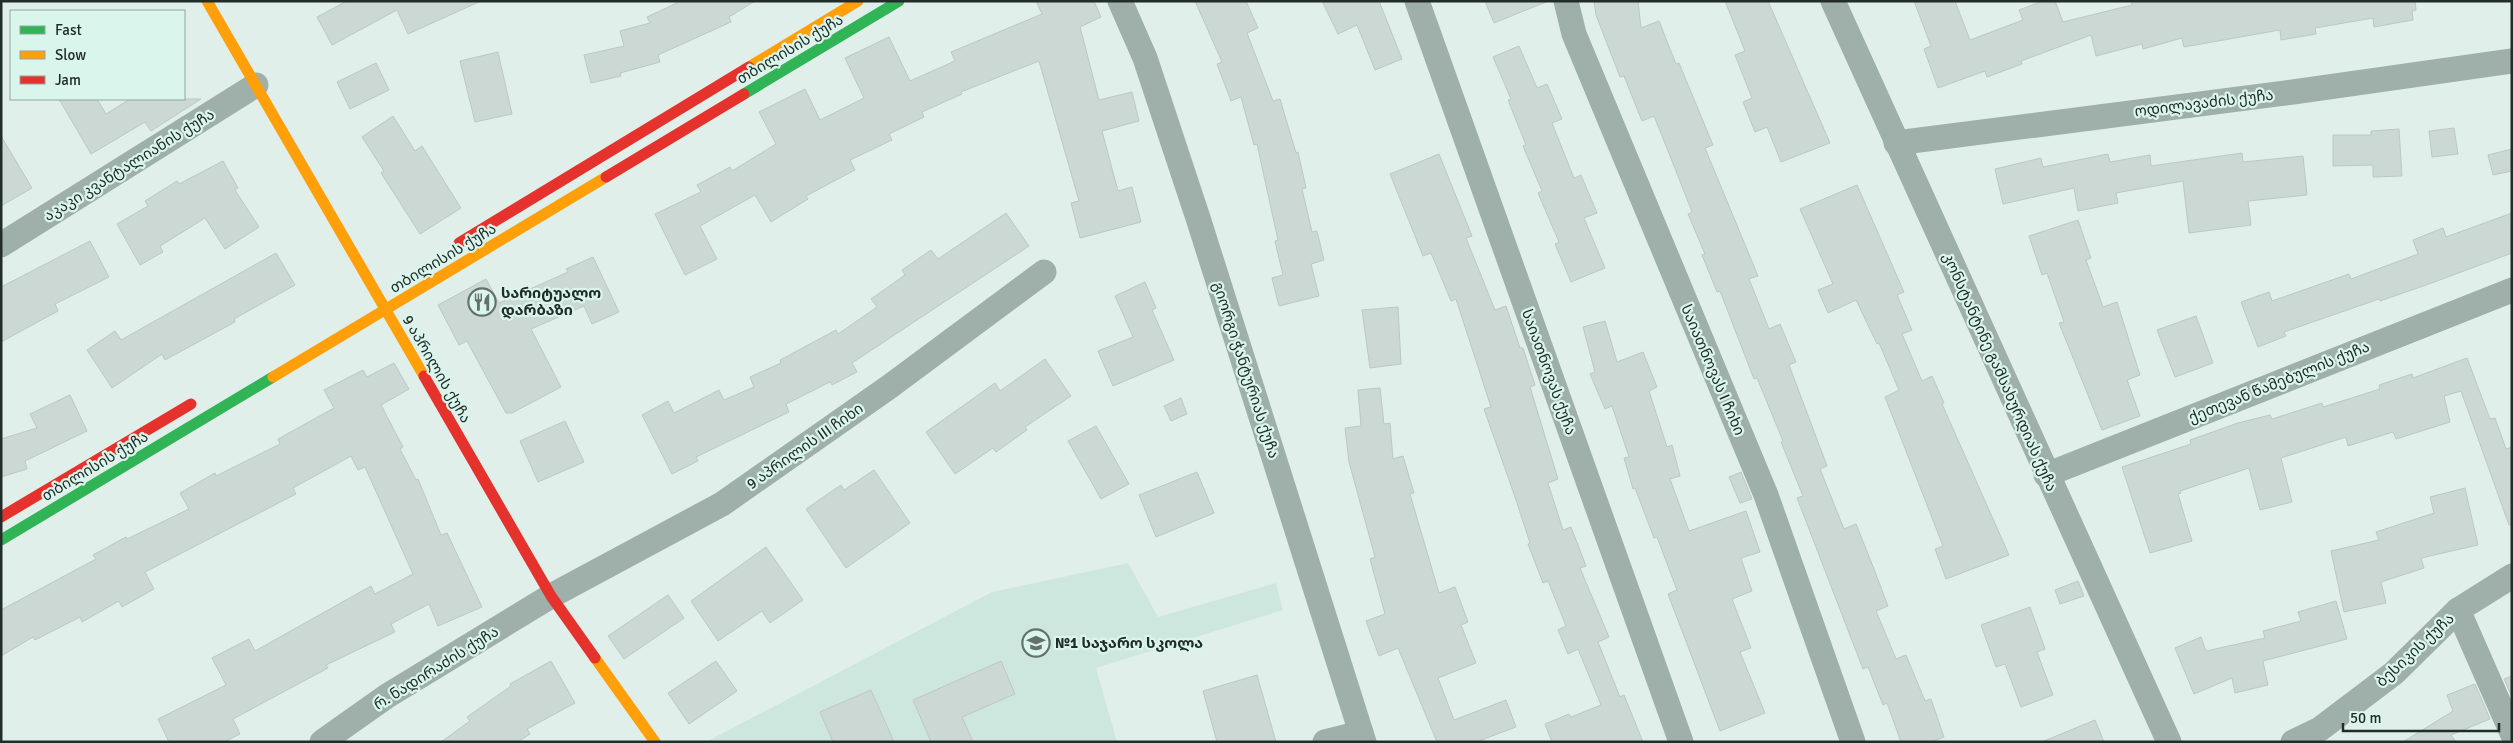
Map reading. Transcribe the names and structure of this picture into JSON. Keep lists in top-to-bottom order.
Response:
{
  "streets": {
    "street": [
      "თბილისის ქუჩა",
      "ოდილავაძის ქუჩა",
      "აკაკი კვანტალიანის ქუჩა",
      "9 აპრილის ქუჩა",
      "გიორგი ჭანტურიას ქუჩა",
      "საიათნოვას I ჩიხი",
      "საიათნოვას ქუჩა",
      "კონსტანტინე გამსახურდიას ქუჩა",
      "ქეთევან წამებულის ქუჩა",
      "9 აპრილის III ჩიხი",
      "ბესიკის ქუჩა",
      "რ. ნადირაძის ქუჩა"
    ]
  },
  "crossings": [
    ["თბილისის ქუჩა", "9 აპრილის ქუჩა"],
    ["ოდილავაძის ქუჩა", "კონსტანტინე გამსახურდიას ქუჩა"],
    ["აკაკი კვანტალიანის ქუჩა", "9 აპრილის ქუჩა"],
    ["9 აპრილის ქუჩა", "9 აპრილის III ჩიხი"],
    ["9 აპრილის ქუჩა", "რ. ნადირაძის ქუჩა"],
    ["კონსტანტინე გამსახურდიას ქუჩა", "ქეთევან წამებულის ქუჩა"],
    ["9 აპრილის III ჩიხი", "რ. ნადირაძის ქუჩა"]
  ],
  "places": {
    "restaurant": ["სარიტუალო დარბაზი"],
    "school or university": ["№1 საჯარო სკოლა"]
  },
  "legend": ["Fast", "Slow", "Jam"],
  "scale_bar": "50 m"
}
